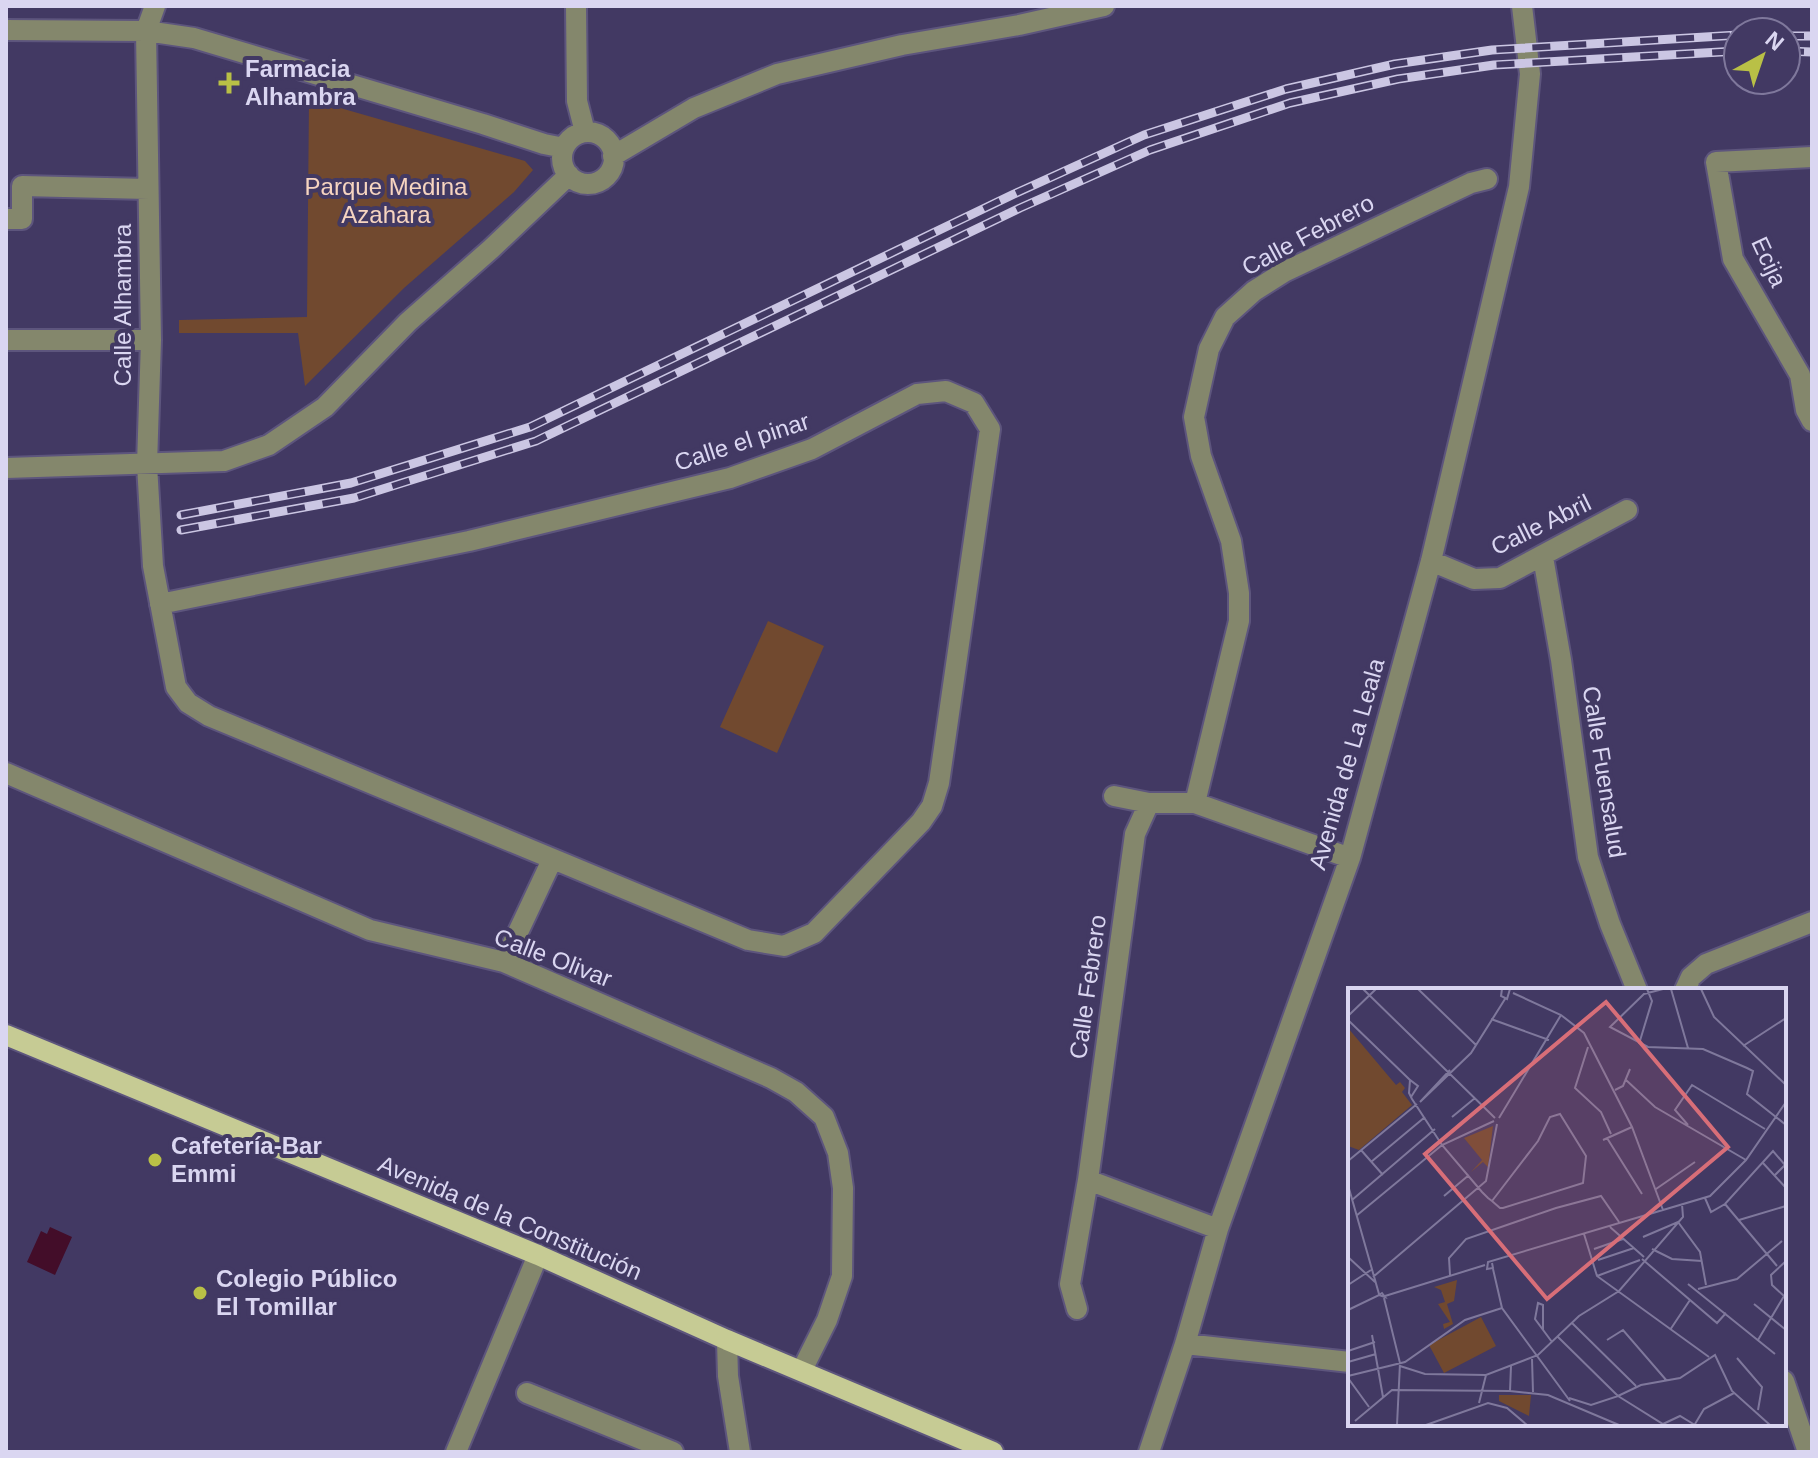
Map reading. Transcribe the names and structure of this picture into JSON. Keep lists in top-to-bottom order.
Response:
{
  "streets": {
    "main road": ["Avenida de la Constitución"],
    "street": [
      "Calle Febrero",
      "Ecija",
      "Calle Alhambra",
      "Calle el pinar",
      "Calle Abril",
      "Avenida de La Leala",
      "Calle Fuensalud",
      "Calle Olivar"
    ]
  },
  "crossings": [
    ["Calle Alhambra", "Calle el pinar"],
    ["Calle Abril", "Avenida de La Leala"],
    ["Calle Abril", "Calle Fuensalud"],
    ["Calle Olivar", "Avenida de la Constitución"]
  ],
  "parks": ["Parque Medina Azahara"],
  "places": {
    "health": ["Farmacia Alhambra"],
    "other": ["Cafetería-Bar Emmi", "Colegio Público El Tomillar"]
  },
  "north": "top right"
}
